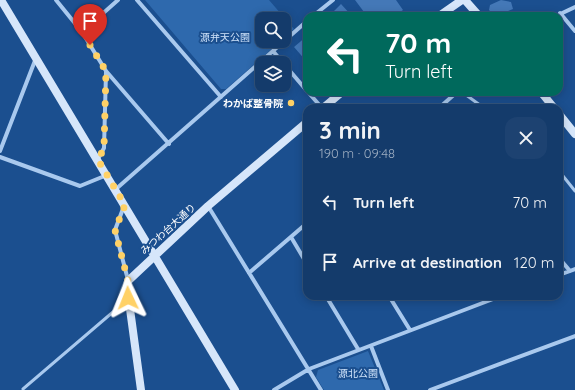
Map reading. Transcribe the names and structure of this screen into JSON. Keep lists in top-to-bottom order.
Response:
{
  "streets": {
    "street": ["みつわ台大通り"]
  },
  "parks": ["源弁天公園", "源北公園"],
  "places": ["わかば整骨院"],
  "page": {
    "turn": ["70 m", "Turn left"],
    "heading": ["3 min", "190 m · 09:48"],
    "list": [
      {
        "name": "Turn left",
        "value": "70 m"
      },
      {
        "name": "Arrive at destination",
        "value": "120 m"
      }
    ]
  }
}
